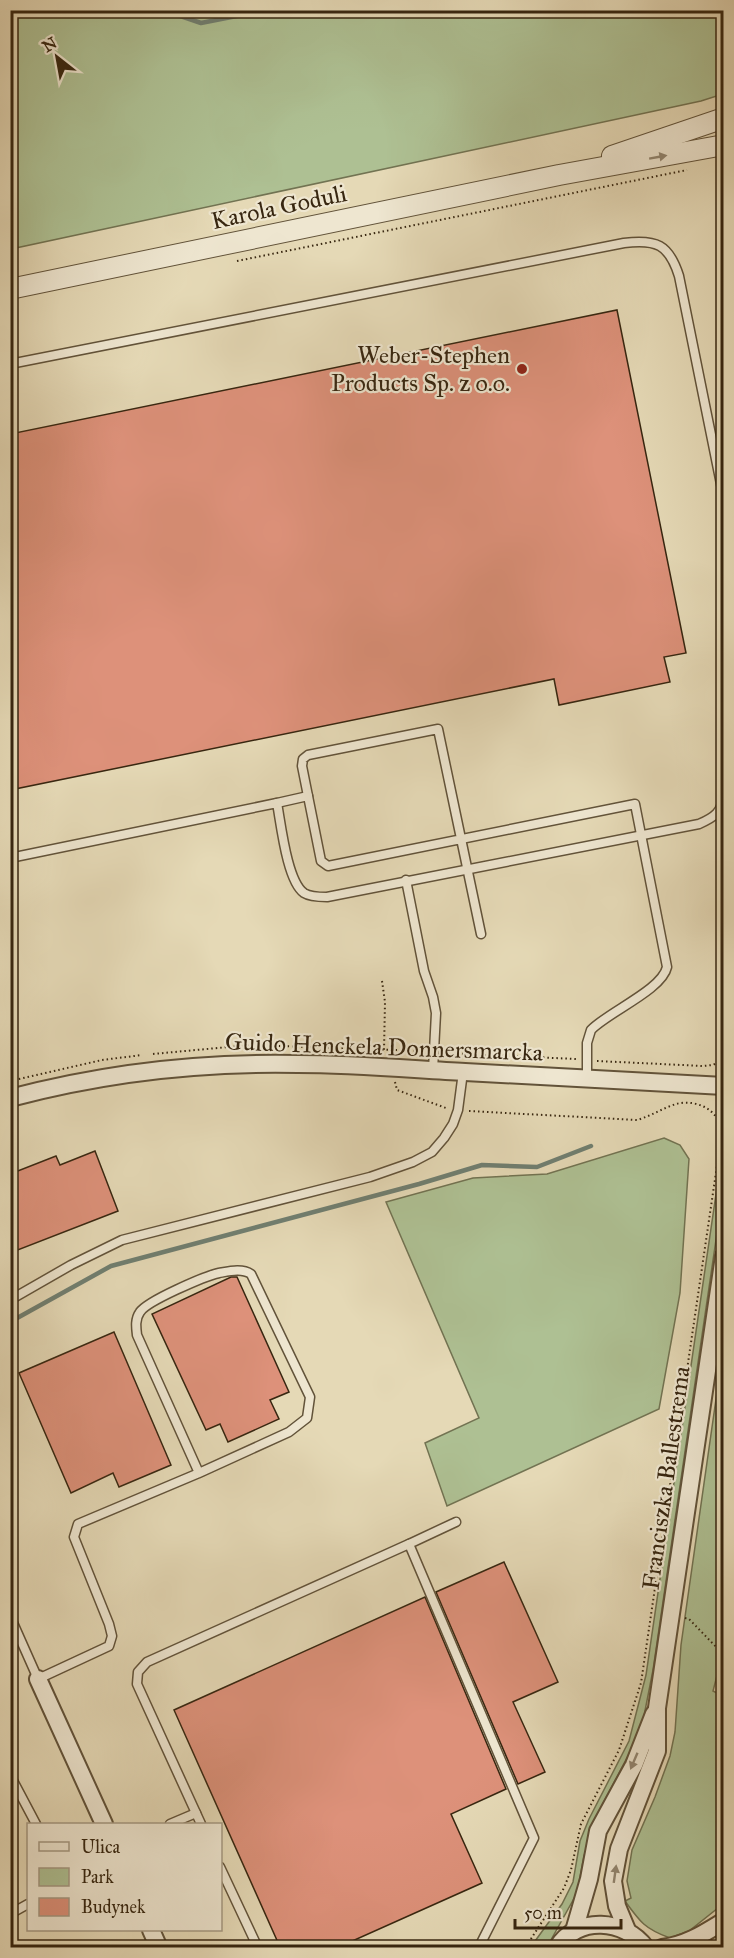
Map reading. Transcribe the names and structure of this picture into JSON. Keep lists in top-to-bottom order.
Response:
{
  "streets": {
    "street": ["Karola Goduli", "Guido Henckela Donnersmarcka", "Franciszka Ballestrema"]
  },
  "places": ["Weber-Stephen Products Sp. z o.o."],
  "legend": ["Ulica", "Park", "Budynek"],
  "scale_bar": "50 m",
  "north": "top left"
}
